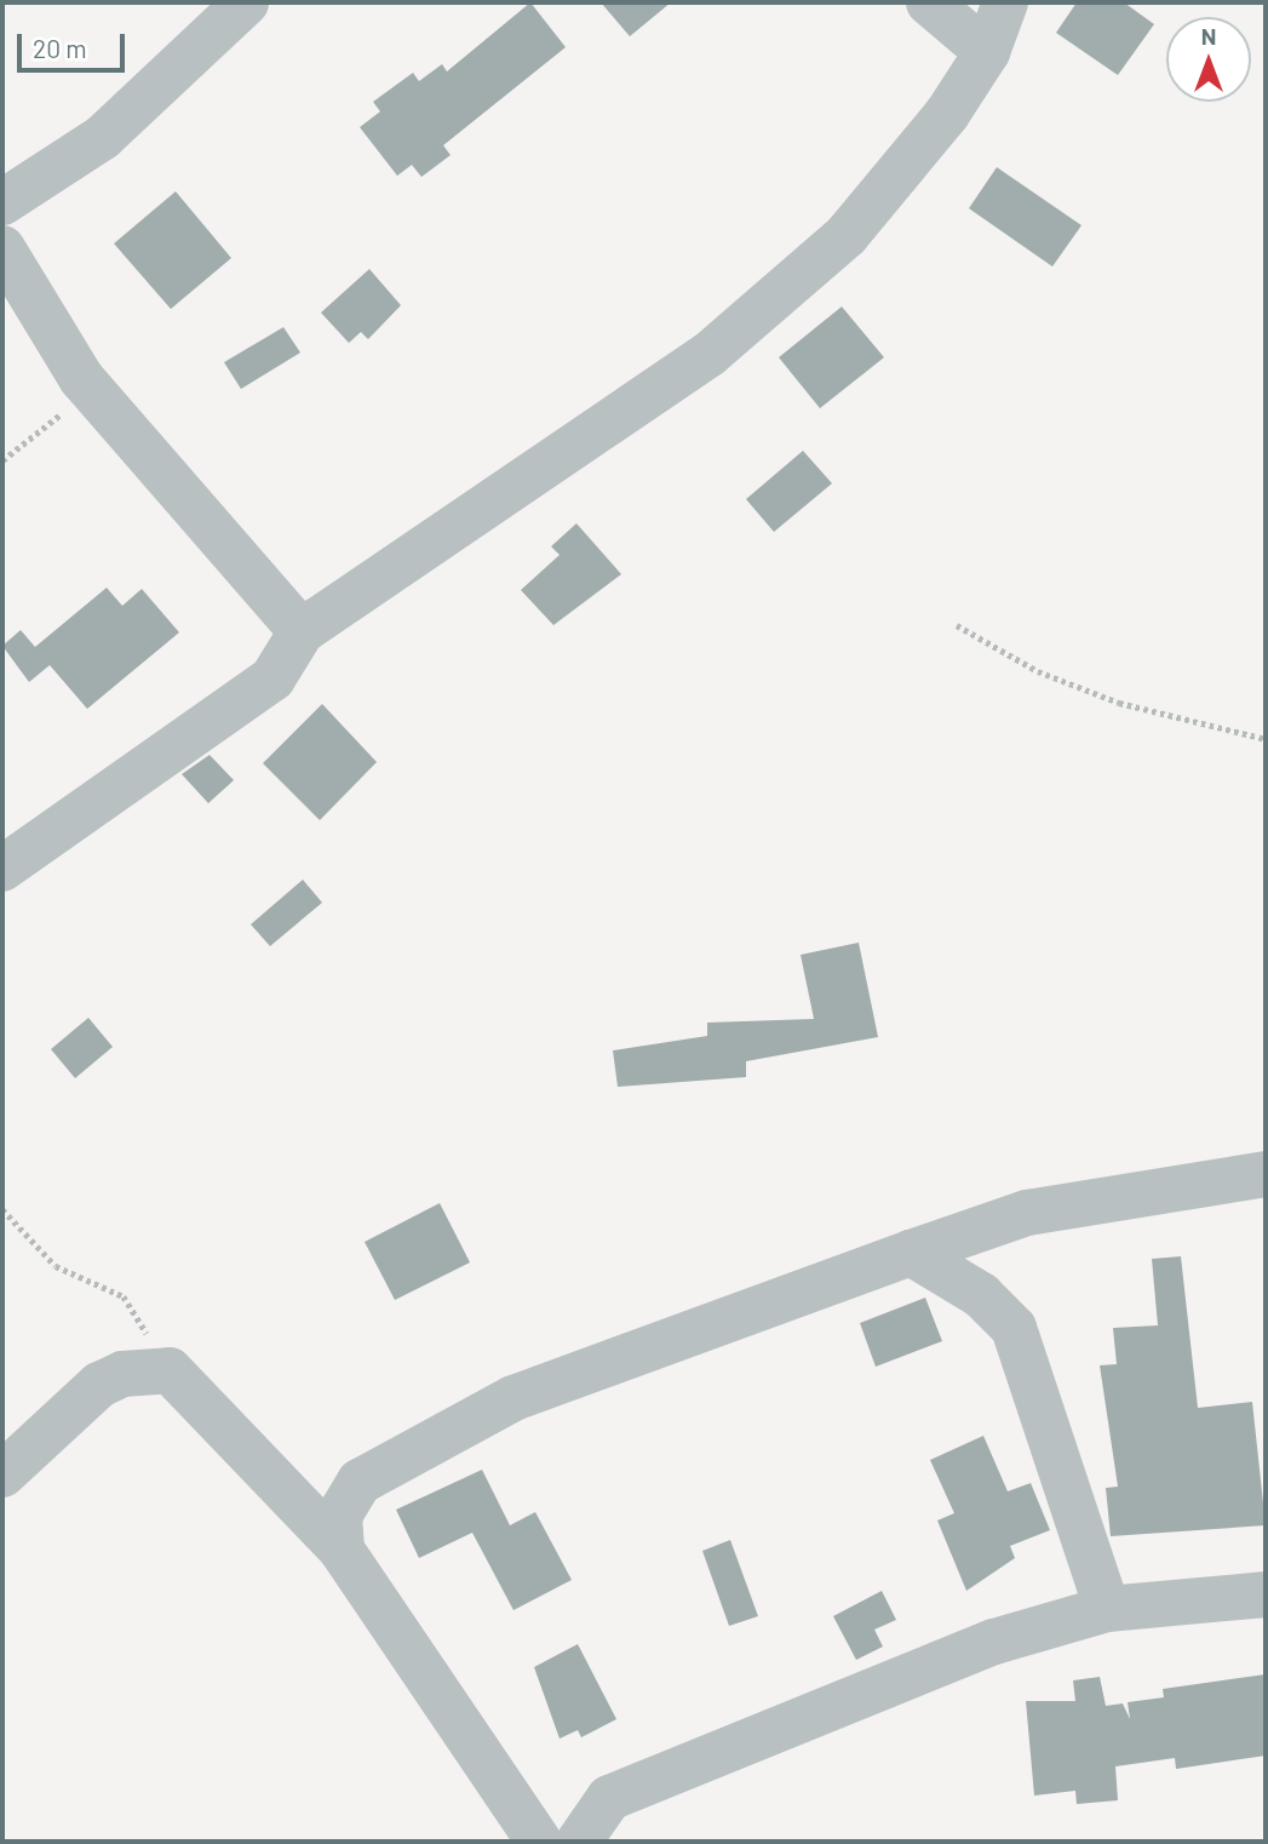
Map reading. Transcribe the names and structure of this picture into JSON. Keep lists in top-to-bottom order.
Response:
{
  "scale_bar": "20 m",
  "north": "top"
}
